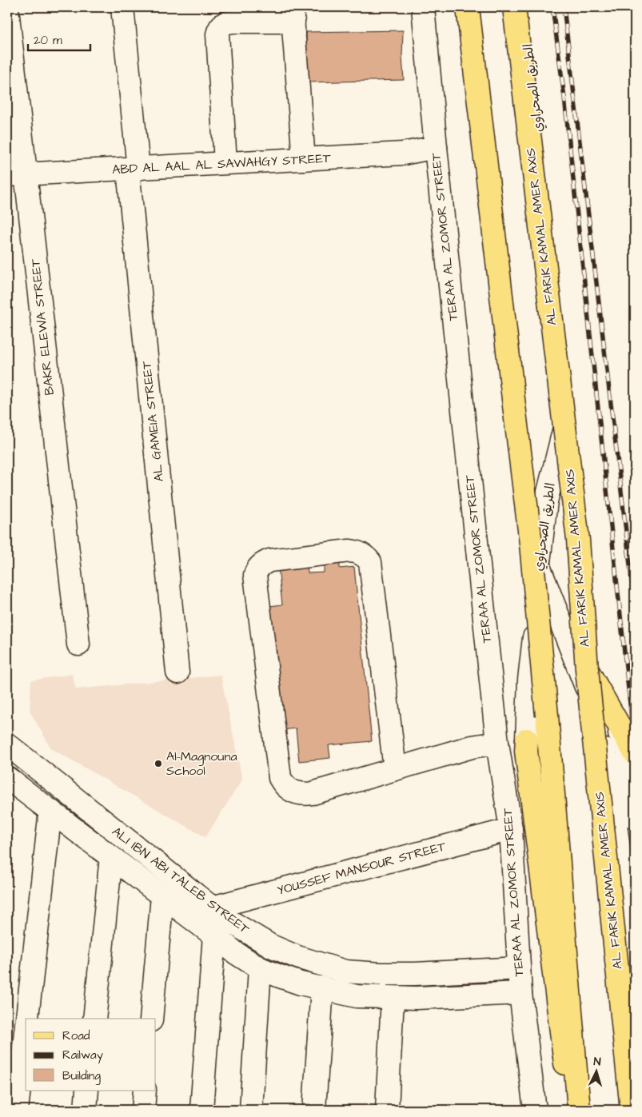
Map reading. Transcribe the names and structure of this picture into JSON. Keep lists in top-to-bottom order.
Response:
{
  "streets": {
    "main road": ["AL FARIK KAMAL AMER AXIS"],
    "street": [
      "الطريق الصحراوي",
      "ABD AL AAL AL SAWAHGY STREET",
      "TERAA AL ZOMOR STREET",
      "BAKR ELEWA STREET",
      "AL GAMEIA STREET",
      "YOUSSEF MANSOUR STREET",
      "ALI IBN ABI TALEB STREET"
    ]
  },
  "crossings": [
    ["ABD AL AAL AL SAWAHGY STREET", "TERAA AL ZOMOR STREET"],
    ["ABD AL AAL AL SAWAHGY STREET", "BAKR ELEWA STREET"],
    ["ABD AL AAL AL SAWAHGY STREET", "AL GAMEIA STREET"],
    ["TERAA AL ZOMOR STREET", "YOUSSEF MANSOUR STREET"],
    ["TERAA AL ZOMOR STREET", "ALI IBN ABI TALEB STREET"],
    ["YOUSSEF MANSOUR STREET", "ALI IBN ABI TALEB STREET"]
  ],
  "places": ["Al-Magnouna School"],
  "legend": ["Road", "Railway", "Building"],
  "scale_bar": "20 m",
  "north": "top"
}
